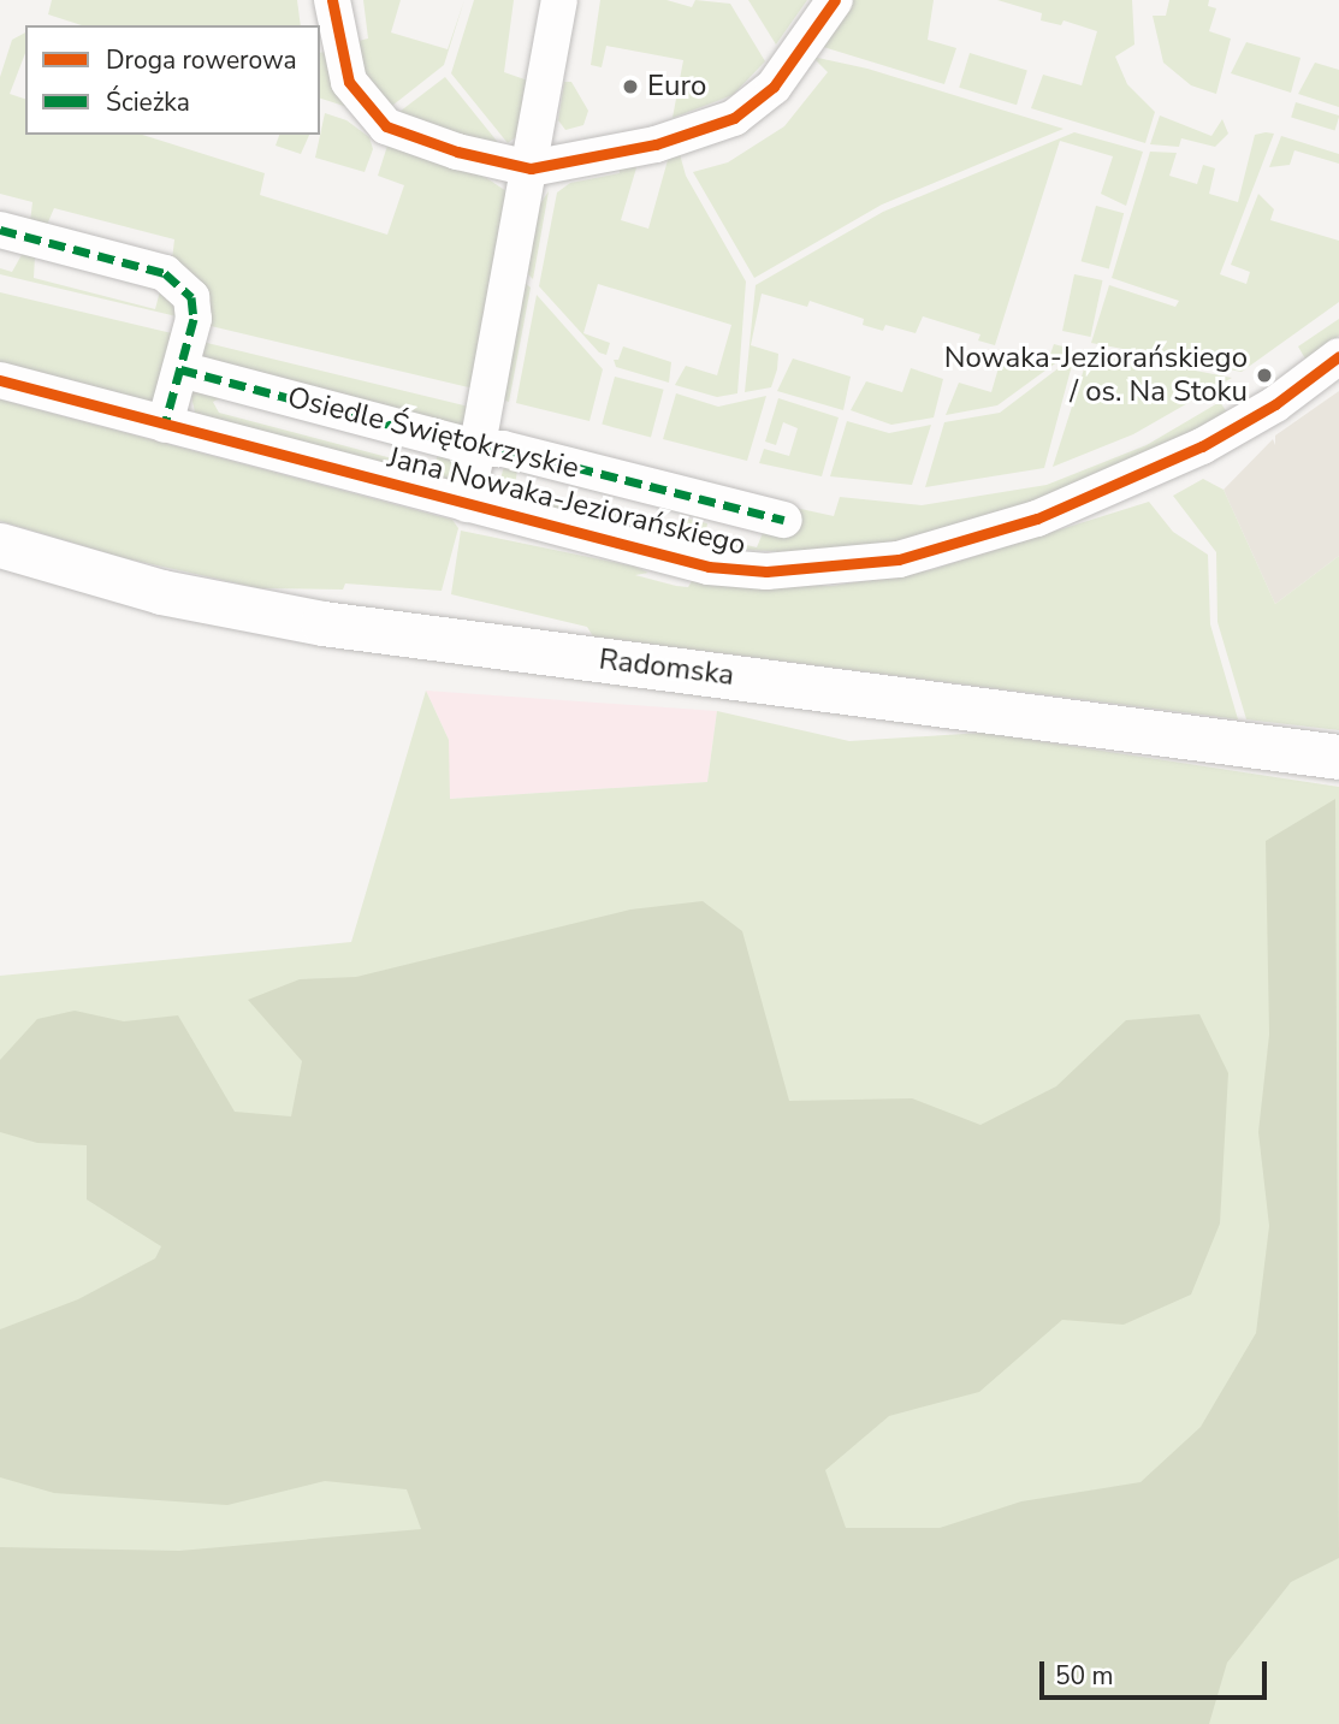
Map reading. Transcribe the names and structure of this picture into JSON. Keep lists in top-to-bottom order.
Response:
{
  "streets": {
    "main road": ["Radomska"],
    "street": ["Osiedle Świętokrzyskie", "Jana Nowaka-Jeziorańskiego"]
  },
  "places": ["Euro", "Nowaka-Jeziorańskiego / os. Na Stoku"],
  "legend": ["Droga rowerowa", "Ścieżka"],
  "scale_bar": "50 m"
}
